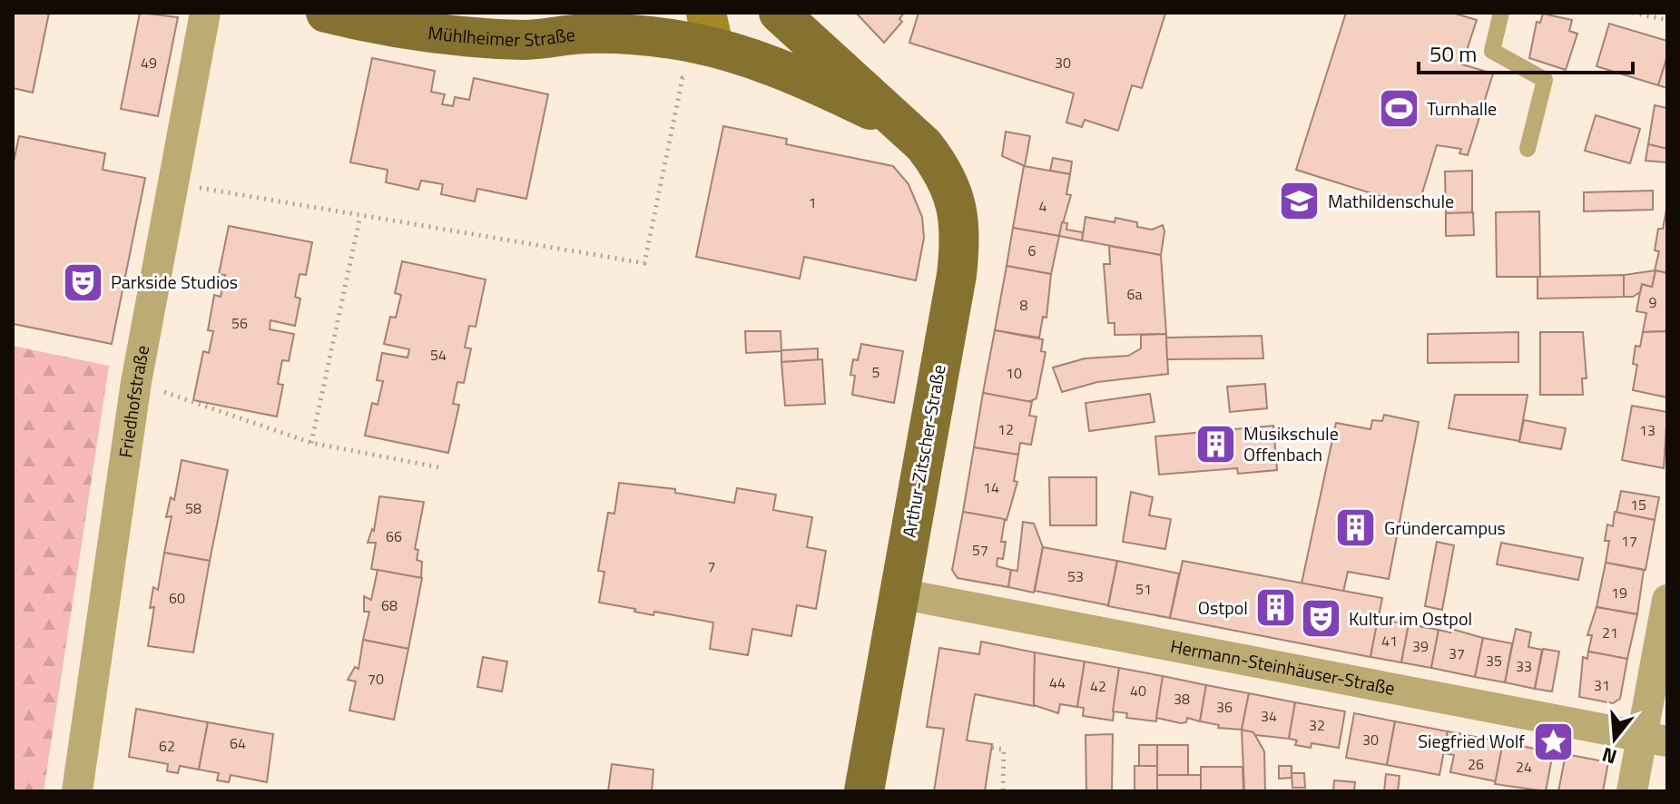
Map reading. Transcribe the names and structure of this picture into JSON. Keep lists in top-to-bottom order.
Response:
{
  "streets": {
    "main road": ["Mühlheimer Straße", "Arthur-Zitscher-Straße"],
    "street": ["Friedhofstraße", "Hermann-Steinhäuser-Straße"]
  },
  "crossings": [
    ["Mühlheimer Straße", "Arthur-Zitscher-Straße"],
    ["Arthur-Zitscher-Straße", "Hermann-Steinhäuser-Straße"]
  ],
  "places": {
    "sports": ["Turnhalle"],
    "school or university": ["Mathildenschule"],
    "theatre": ["Parkside Studios", "Kultur im Ostpol"],
    "building": ["Musikschule Offenbach", "Gründercampus", "Ostpol"],
    "place": ["Siegfried Wolf"]
  },
  "house_numbers": [
    "49",
    "30",
    "1",
    "4",
    "6",
    "6a",
    "9",
    "8",
    "56",
    "54",
    "5",
    "10",
    "12",
    "13",
    "14",
    "15",
    "58",
    "66",
    "17",
    "57",
    "7",
    "53",
    "51",
    "19",
    "60",
    "68",
    "21",
    "41",
    "39",
    "37",
    "35",
    "33",
    "70",
    "44",
    "31",
    "42",
    "40",
    "38",
    "36",
    "34",
    "32",
    "30",
    "64",
    "62",
    "26",
    "24"
  ],
  "scale_bar": "50 m",
  "north": "bottom"
}
